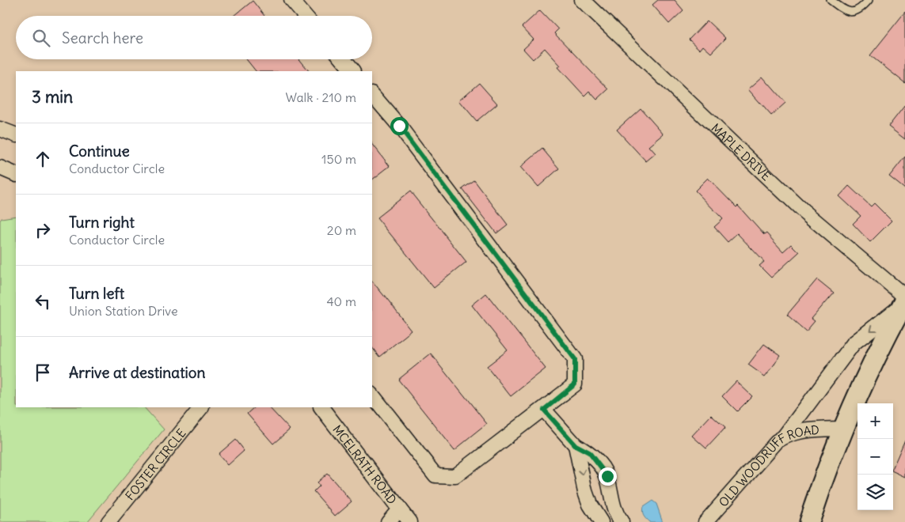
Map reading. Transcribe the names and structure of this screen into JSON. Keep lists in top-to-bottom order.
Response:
{
  "streets": {
    "street": [
      "MAPLE DRIVE",
      "FOSTER CIRCLE",
      "MCELRATH ROAD",
      "OLD WOODRUFF ROAD"
    ]
  },
  "page": {
    "search": "Search here",
    "heading": ["3 min", "Walk · 210 m"],
    "list": [
      ["Continue", "Conductor Circle", "150 m"],
      ["Turn right", "Conductor Circle", "20 m"],
      ["Turn left", "Union Station Drive", "40 m"],
      "Arrive at destination"
    ],
    "map_buttons": ["+", "−"]
  }
}
